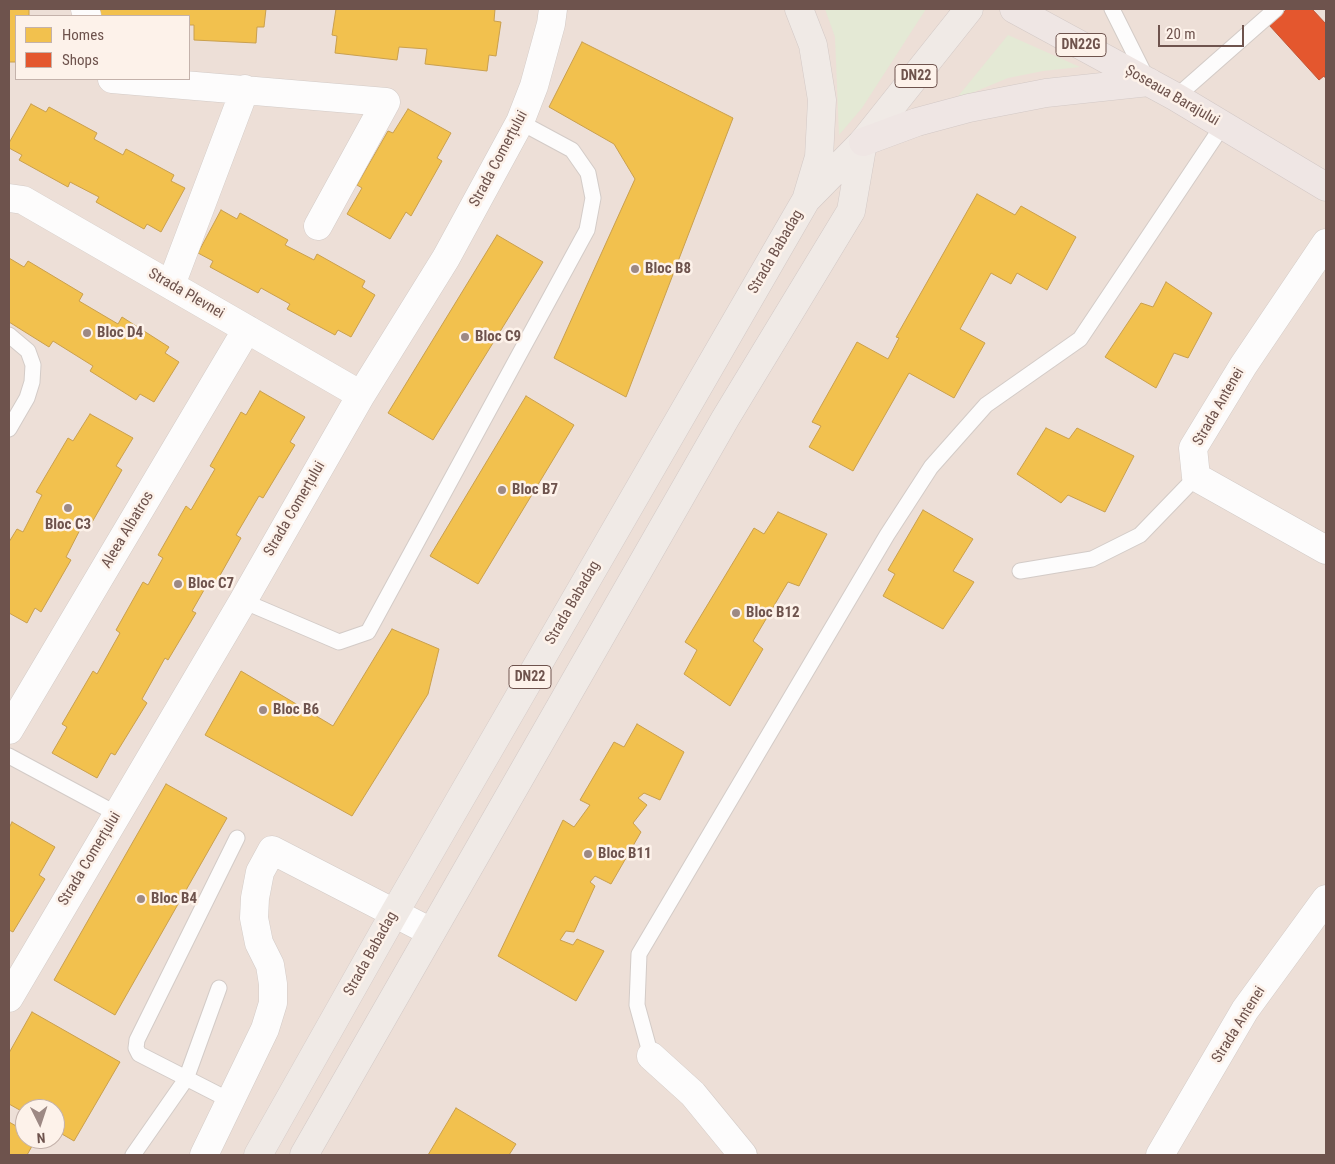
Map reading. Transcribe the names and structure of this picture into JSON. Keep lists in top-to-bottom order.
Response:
{
  "streets": {
    "highway": ["DN22G", "Șoseaua Barajului"],
    "main road": ["DN22", "Strada Babadag"],
    "street": [
      "Strada Comerțului",
      "Strada Plevnei",
      "Strada Antenei",
      "Aleea Albatros"
    ]
  },
  "crossings": [
    ["Strada Comerțului", "Strada Plevnei"],
    ["Strada Plevnei", "Aleea Albatros"]
  ],
  "places": [
    "Bloc B8",
    "Bloc D4",
    "Bloc C9",
    "Bloc B7",
    "Bloc C3",
    "Bloc C7",
    "Bloc B12",
    "Bloc B6",
    "Bloc B11",
    "Bloc B4"
  ],
  "legend": ["Homes", "Shops"],
  "scale_bar": "20 m",
  "north": "bottom"
}
